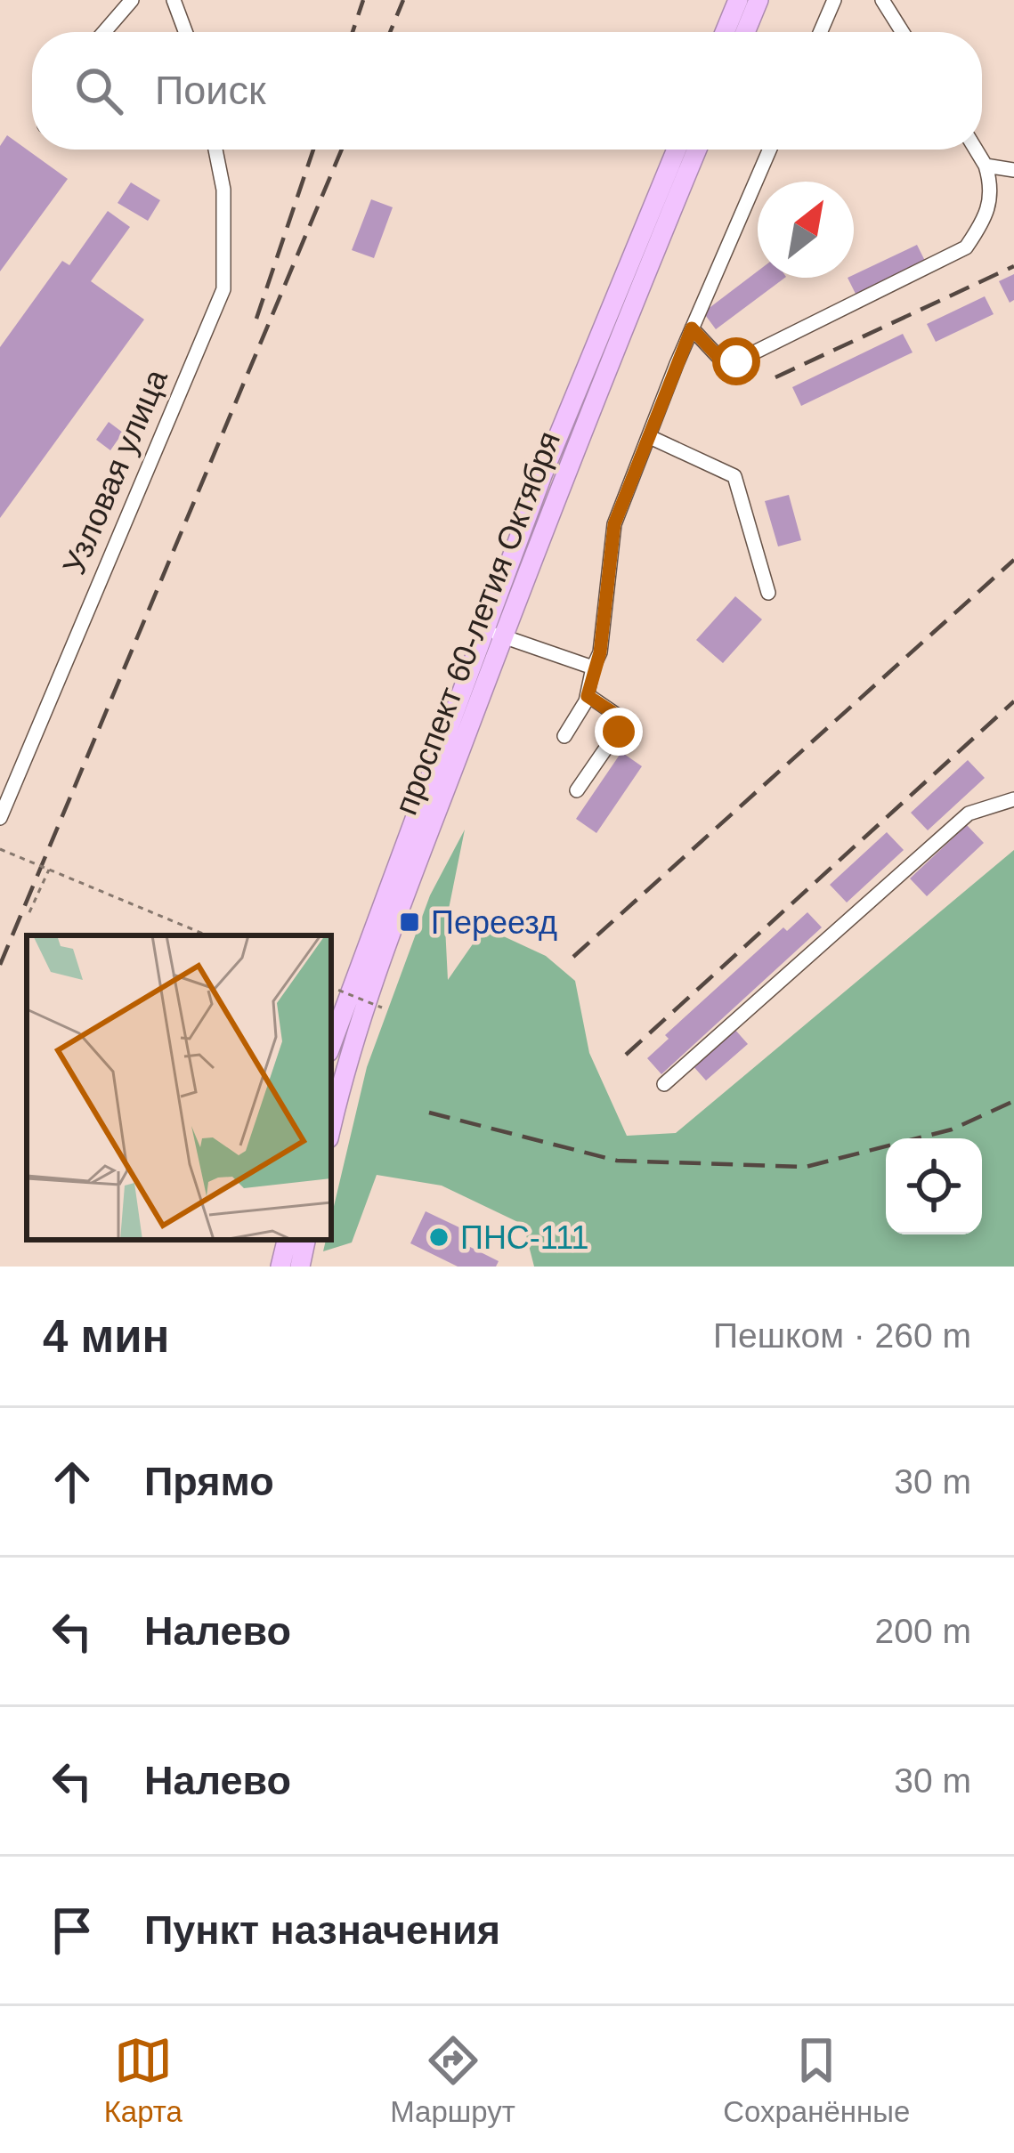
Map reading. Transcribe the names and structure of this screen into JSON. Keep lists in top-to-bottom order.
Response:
{
  "streets": {
    "highway": ["проспект 60-летия Октября"],
    "street": ["Узловая улица"]
  },
  "places": {
    "transit": ["Переезд"],
    "other": ["ПНС-111"]
  },
  "north": "top right",
  "page": {
    "search": "Поиск",
    "heading": ["4 мин", "Пешком · 260 m"],
    "list": [
      ["Прямо", "30 m"],
      ["Налево", "200 m"],
      ["Налево", "30 m"],
      "Пункт назначения"
    ],
    "nav": ["Карта", "Маршрут", "Сохранённые"]
  }
}
